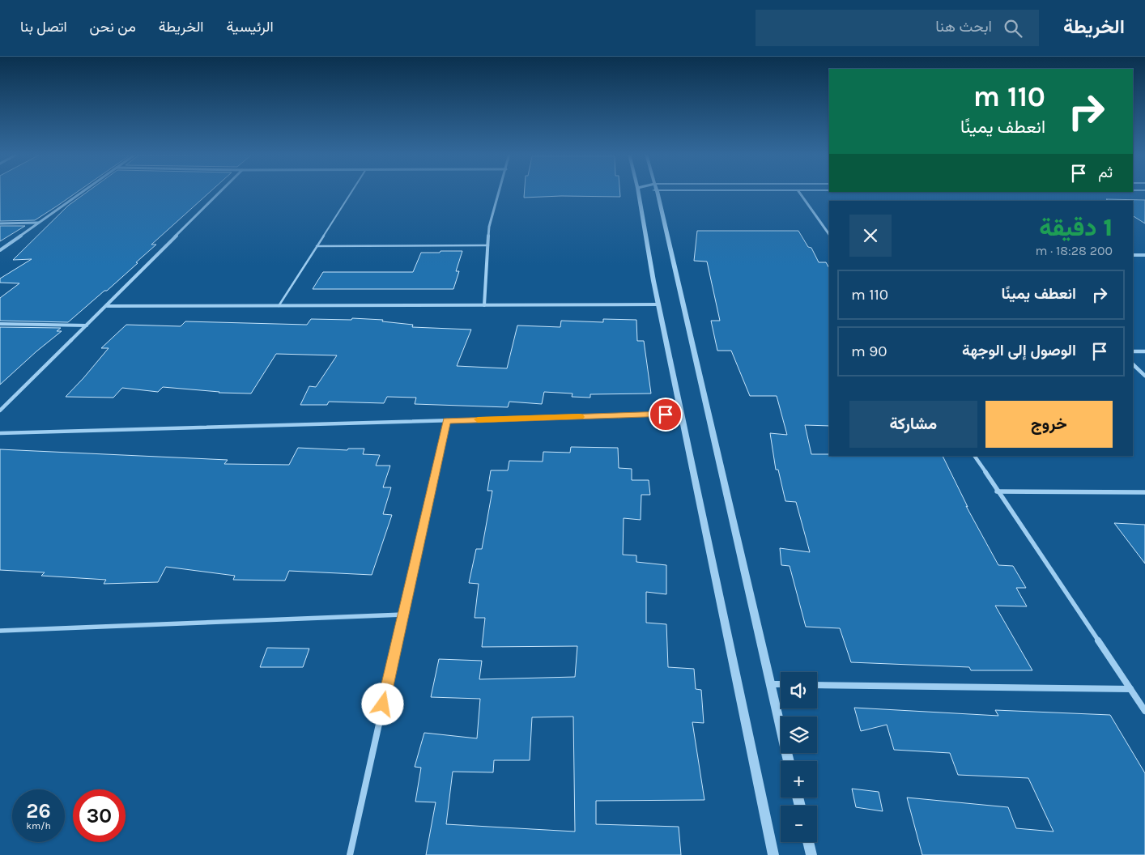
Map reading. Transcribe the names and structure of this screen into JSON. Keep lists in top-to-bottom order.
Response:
{
  "page": {
    "header": "الخريطة",
    "search": "ابحث هنا",
    "nav": [
      "الرئيسية",
      "الخريطة",
      "من نحن",
      "اتصل بنا"
    ],
    "turn": ["110 m", "انعطف يمينًا"],
    "then": "ثم",
    "heading": ["1 دقيقة", "200 m · 18:28"],
    "list": [
      {
        "name": "انعطف يمينًا",
        "value": "110 m"
      },
      {
        "name": "الوصول إلى الوجهة",
        "value": "90 m"
      }
    ],
    "buttons": ["خروج", "مشاركة"],
    "map_buttons": ["+", "−"],
    "speed": "26 km/h",
    "limit": "30"
  }
}
